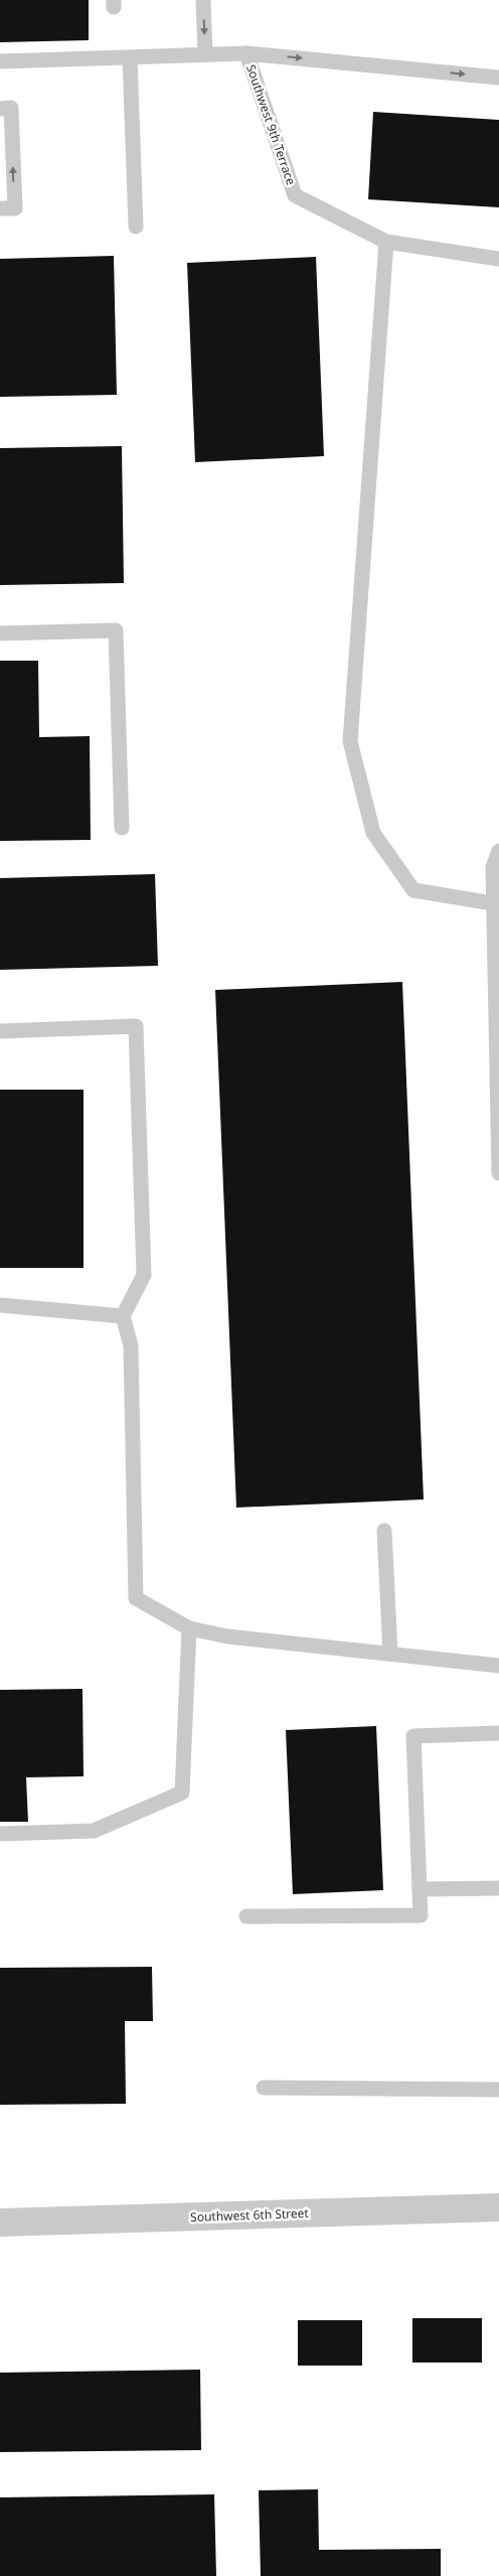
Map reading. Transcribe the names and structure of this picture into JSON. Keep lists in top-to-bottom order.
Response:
{
  "streets": {
    "street": ["Southwest 6th Street"],
    "lane": ["Southwest 9th Terrace"]
  }
}
